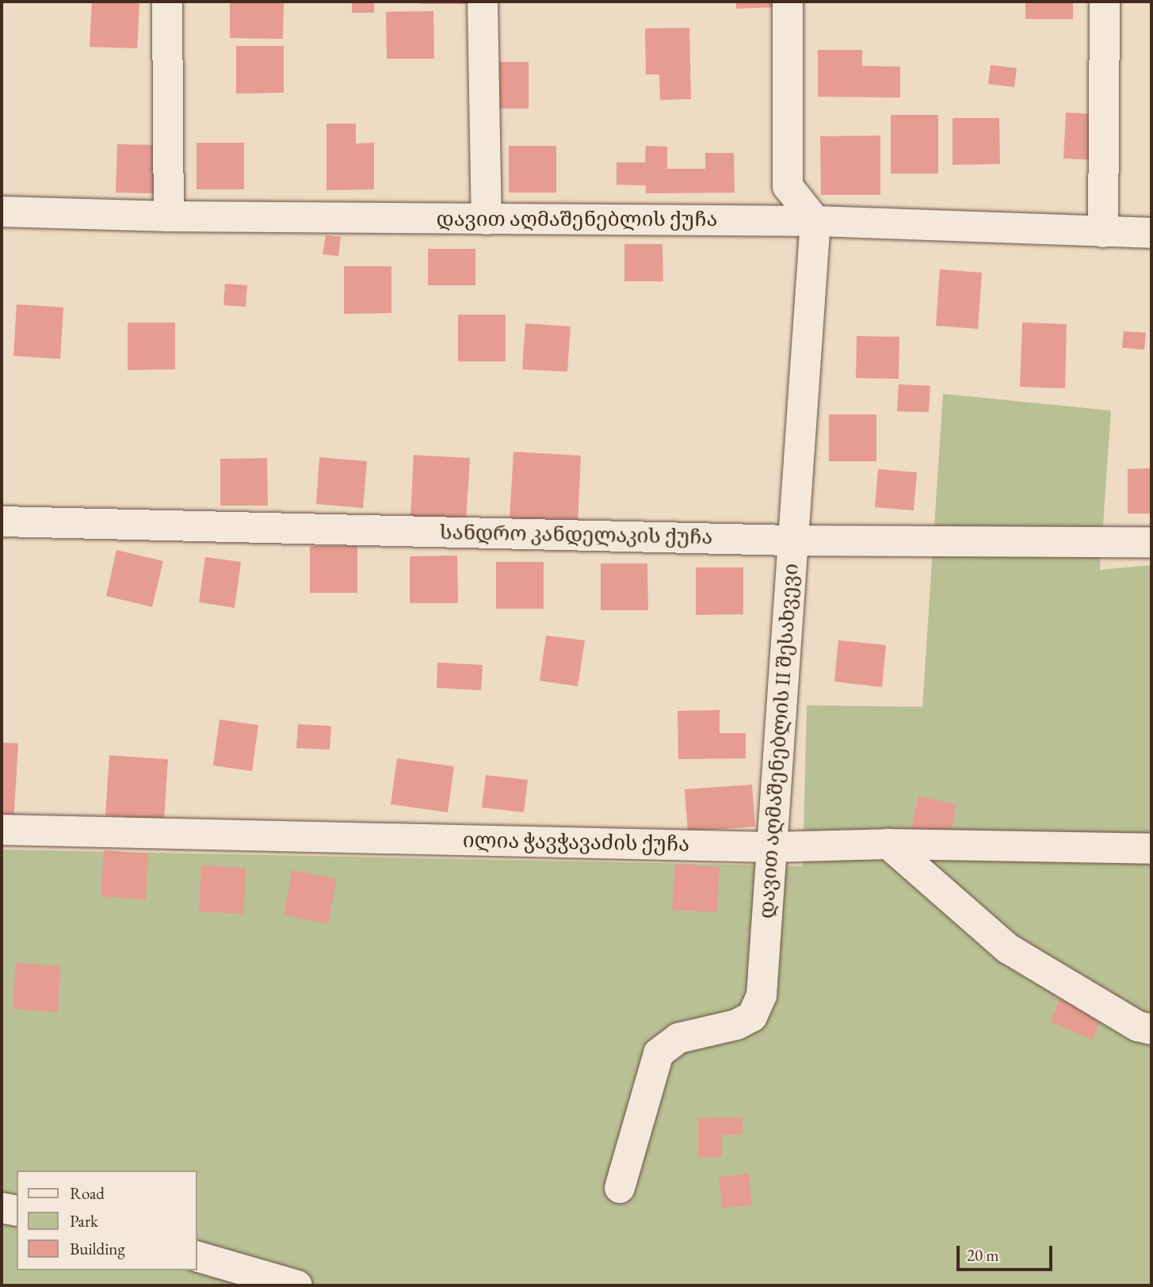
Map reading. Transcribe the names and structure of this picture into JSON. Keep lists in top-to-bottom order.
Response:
{
  "streets": {
    "street": [
      "დავით აღმაშენებლის ქუჩა",
      "სანდრო კანდელაკის ქუჩა",
      "დავით აღმაშენებლის II შესახვევი",
      "ილია ჭავჭავაძის ქუჩა"
    ]
  },
  "crossings": [
    ["დავით აღმაშენებლის ქუჩა", "დავით აღმაშენებლის II შესახვევი"],
    ["სანდრო კანდელაკის ქუჩა", "დავით აღმაშენებლის II შესახვევი"],
    ["დავით აღმაშენებლის II შესახვევი", "ილია ჭავჭავაძის ქუჩა"]
  ],
  "legend": ["Road", "Park", "Building"],
  "scale_bar": "20 m"
}
